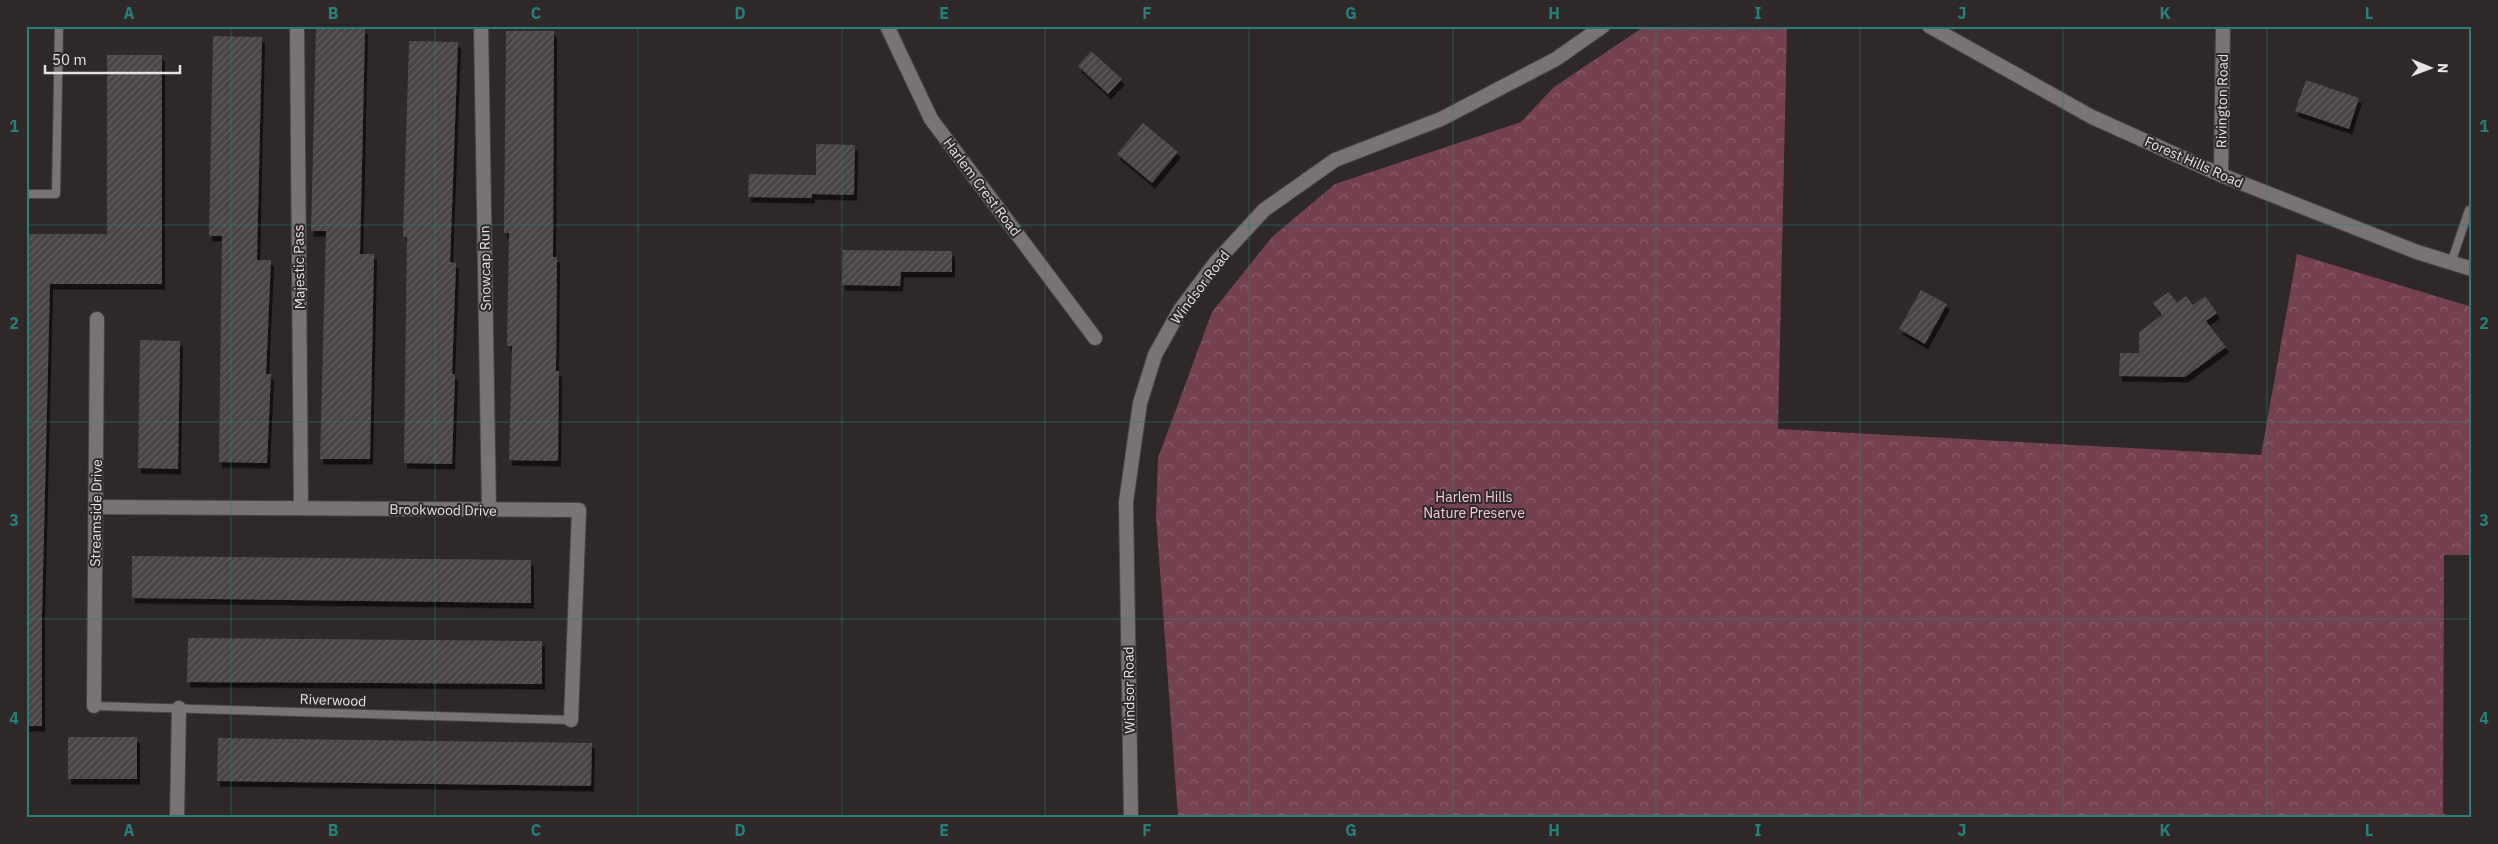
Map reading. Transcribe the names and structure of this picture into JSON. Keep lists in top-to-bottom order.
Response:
{
  "streets": {
    "street": [
      "Rivington Road",
      "Forest Hills Road",
      "Harlem Crest Road",
      "Majestic Pass",
      "Snowcap Run",
      "Windsor Road",
      "Brookwood Drive",
      "Streamside Drive"
    ],
    "lane": ["Riverwood"]
  },
  "crossings": [
    ["Rivington Road", "Forest Hills Road"],
    ["Majestic Pass", "Brookwood Drive"],
    ["Snowcap Run", "Brookwood Drive"],
    ["Brookwood Drive", "Streamside Drive"],
    ["Brookwood Drive", "Riverwood"],
    ["Streamside Drive", "Riverwood"]
  ],
  "parks": ["Harlem Hills Nature Preserve"],
  "scale_bar": "50 m",
  "north": "right",
  "grid": {
    "columns": [
      "A",
      "B",
      "C",
      "D",
      "E",
      "F",
      "G",
      "H",
      "I",
      "J",
      "K",
      "L"
    ],
    "rows": [
      "1",
      "2",
      "3",
      "4"
    ]
  }
}
